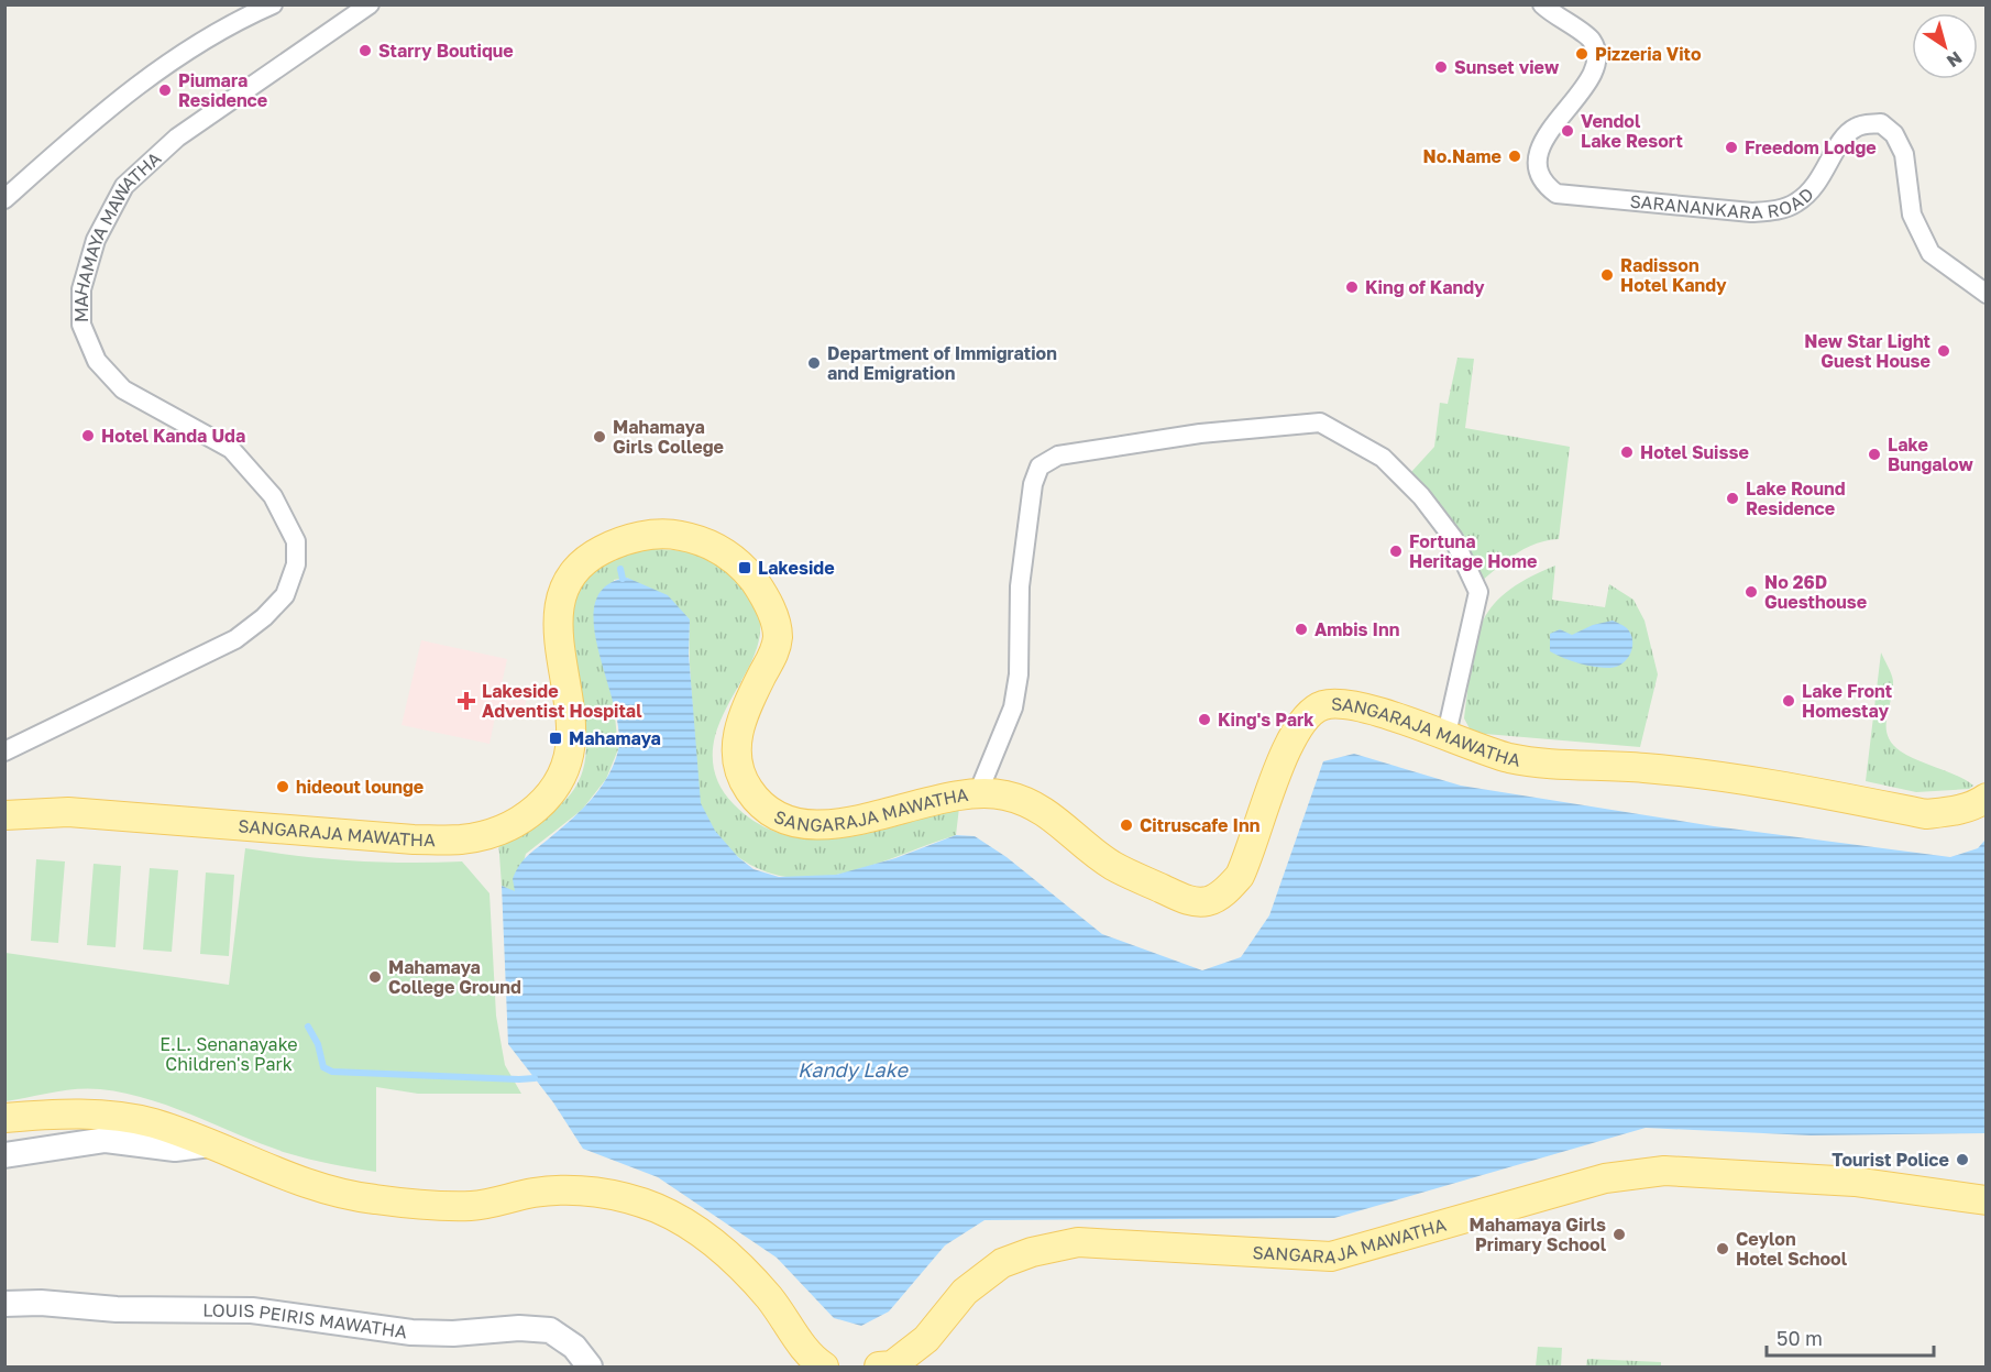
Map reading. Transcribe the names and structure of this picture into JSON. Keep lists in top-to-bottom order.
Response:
{
  "streets": {
    "main road": ["SANGARAJA MAWATHA", "LOUIS PEIRIS MAWATHA"],
    "street": ["SARANANKARA ROAD", "MAHAMAYA MAWATHA"]
  },
  "water": ["Kandy Lake"],
  "parks": ["E.L. Senanayake Children's Park"],
  "places": {
    "other": [
      "Starry Boutique",
      "Pizzeria Vito",
      "Sunset view",
      "Piumara Residence",
      "Vendol Lake Resort",
      "Freedom Lodge",
      "No.Name",
      "Radisson Hotel Kandy",
      "King of Kandy",
      "New Star Light Guest House",
      "Department of Immigration and Emigration",
      "Hotel Kanda Uda",
      "Mahamaya Girls College",
      "Hotel Suisse",
      "Lake Bungalow",
      "Lake Round Residence",
      "Fortuna Heritage Home",
      "No 26D Guesthouse",
      "Ambis Inn",
      "Lake Front Homestay",
      "King's Park",
      "hideout lounge",
      "Citruscafe Inn",
      "Mahamaya College Ground",
      "Tourist Police",
      "Mahamaya Girls Primary School",
      "Ceylon Hotel School"
    ],
    "transit": ["Lakeside", "Mahamaya"],
    "health": ["Lakeside Adventist Hospital"]
  },
  "scale_bar": "50 m",
  "north": "bottom right"
}
